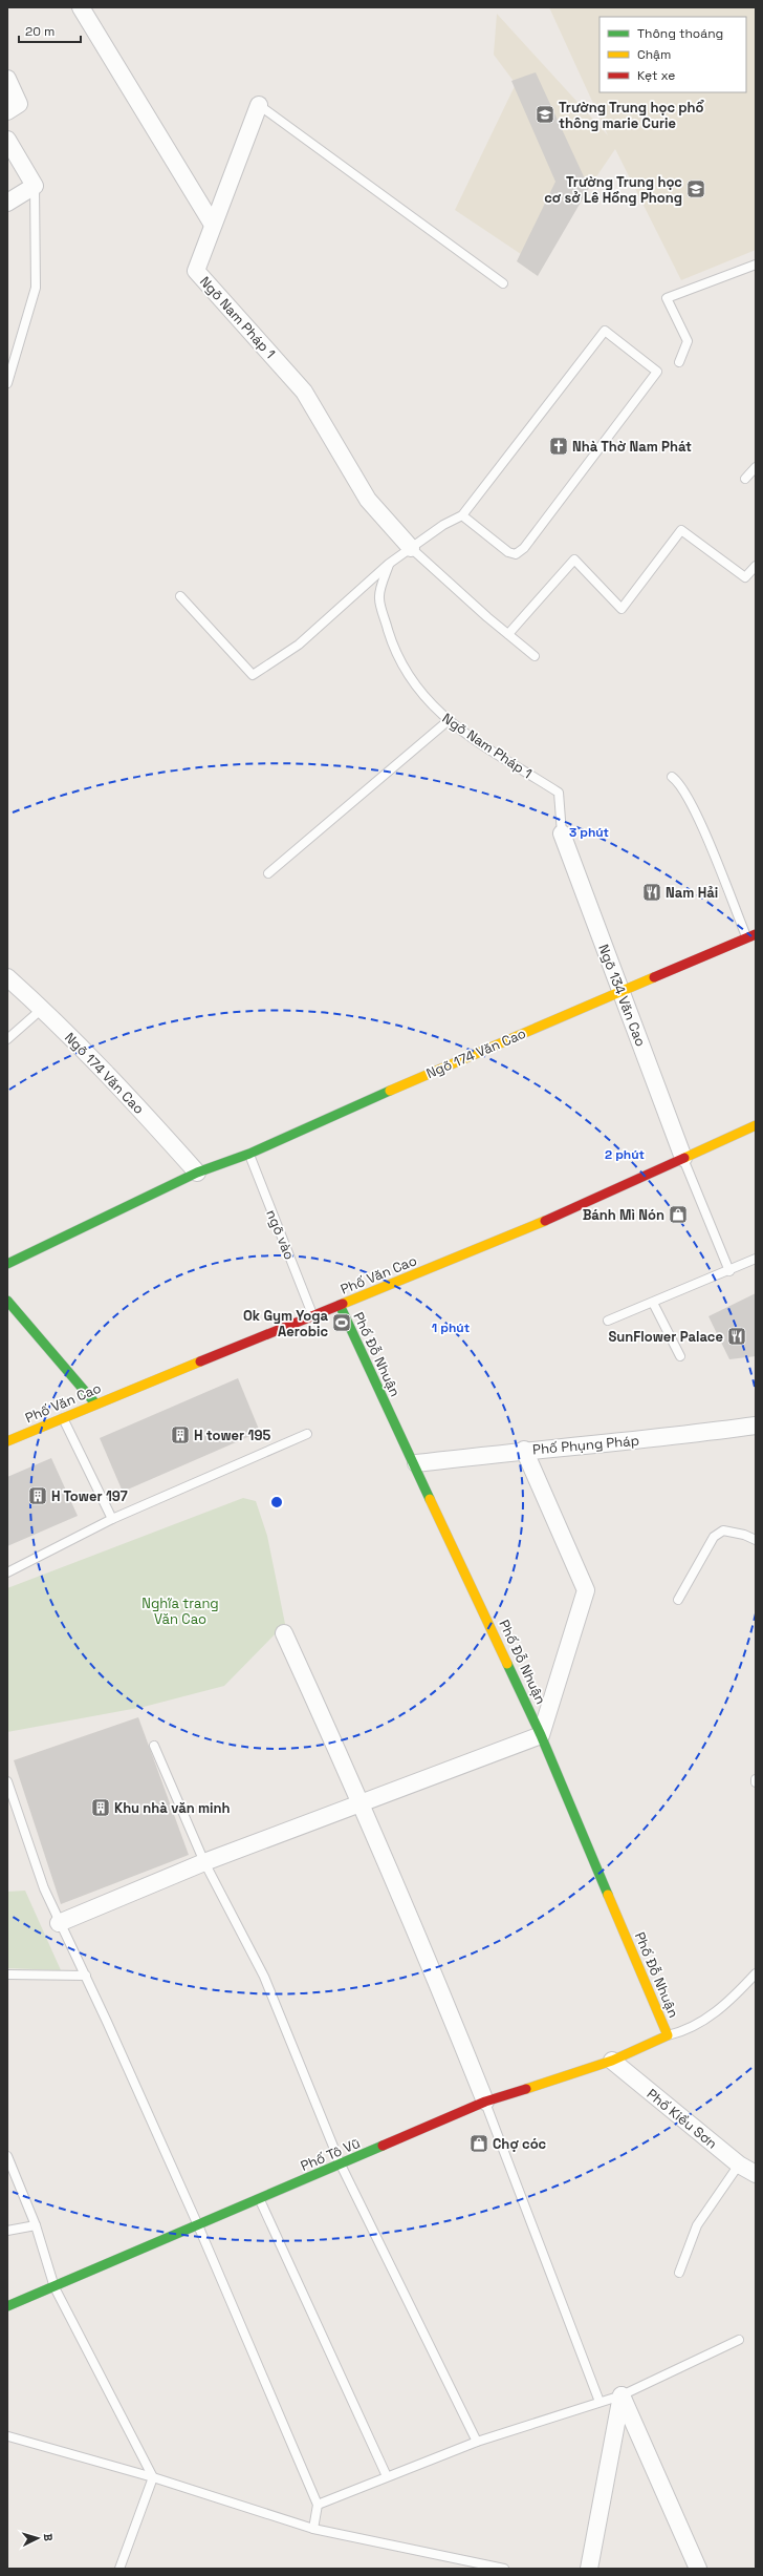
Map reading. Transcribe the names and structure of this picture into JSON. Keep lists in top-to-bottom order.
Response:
{
  "streets": {
    "street": [
      "Ngõ Nam Pháp 1",
      "Ngõ 134 Văn Cao",
      "Ngõ 174 Văn Cao",
      "Phố Văn Cao",
      "Phố Đỗ Nhuận",
      "Phố Phụng Pháp",
      "Phố Kiều Sơn",
      "Phố Tô Vũ"
    ],
    "lane": ["ngõ vào"]
  },
  "crossings": [
    ["Ngõ Nam Pháp 1", "Ngõ 134 Văn Cao"],
    ["Ngõ 134 Văn Cao", "Ngõ 174 Văn Cao"],
    ["Ngõ 134 Văn Cao", "Phố Văn Cao"],
    ["Ngõ 174 Văn Cao", "ngõ vào"],
    ["ngõ vào", "Phố Văn Cao"],
    ["Phố Văn Cao", "Phố Đỗ Nhuận"],
    ["Phố Đỗ Nhuận", "Phố Phụng Pháp"],
    ["Phố Đỗ Nhuận", "Phố Tô Vũ"],
    ["Phố Kiều Sơn", "Phố Tô Vũ"]
  ],
  "parks": ["Nghĩa trang Văn Cao"],
  "places": {
    "school or university": ["Trường Trung học phổ thông marie Curie", "Trường Trung học cơ sở Lê Hồng Phong"],
    "church": ["Nhà Thờ Nam Phát"],
    "restaurant": ["Nam Hải", "SunFlower Palace"],
    "shop": ["Bánh Mì Nón", "Chợ cóc"],
    "sports": ["Ok Gym Yoga Aerobic"],
    "building": ["H tower 195", "H Tower 197", "Khu nhà văn minh"]
  },
  "legend": ["Thông thoáng", "Chậm", "Kẹt xe"],
  "scale_bar": "20 m",
  "north": "right",
  "rings": ["3 phút", "2 phút", "1 phút"]
}
